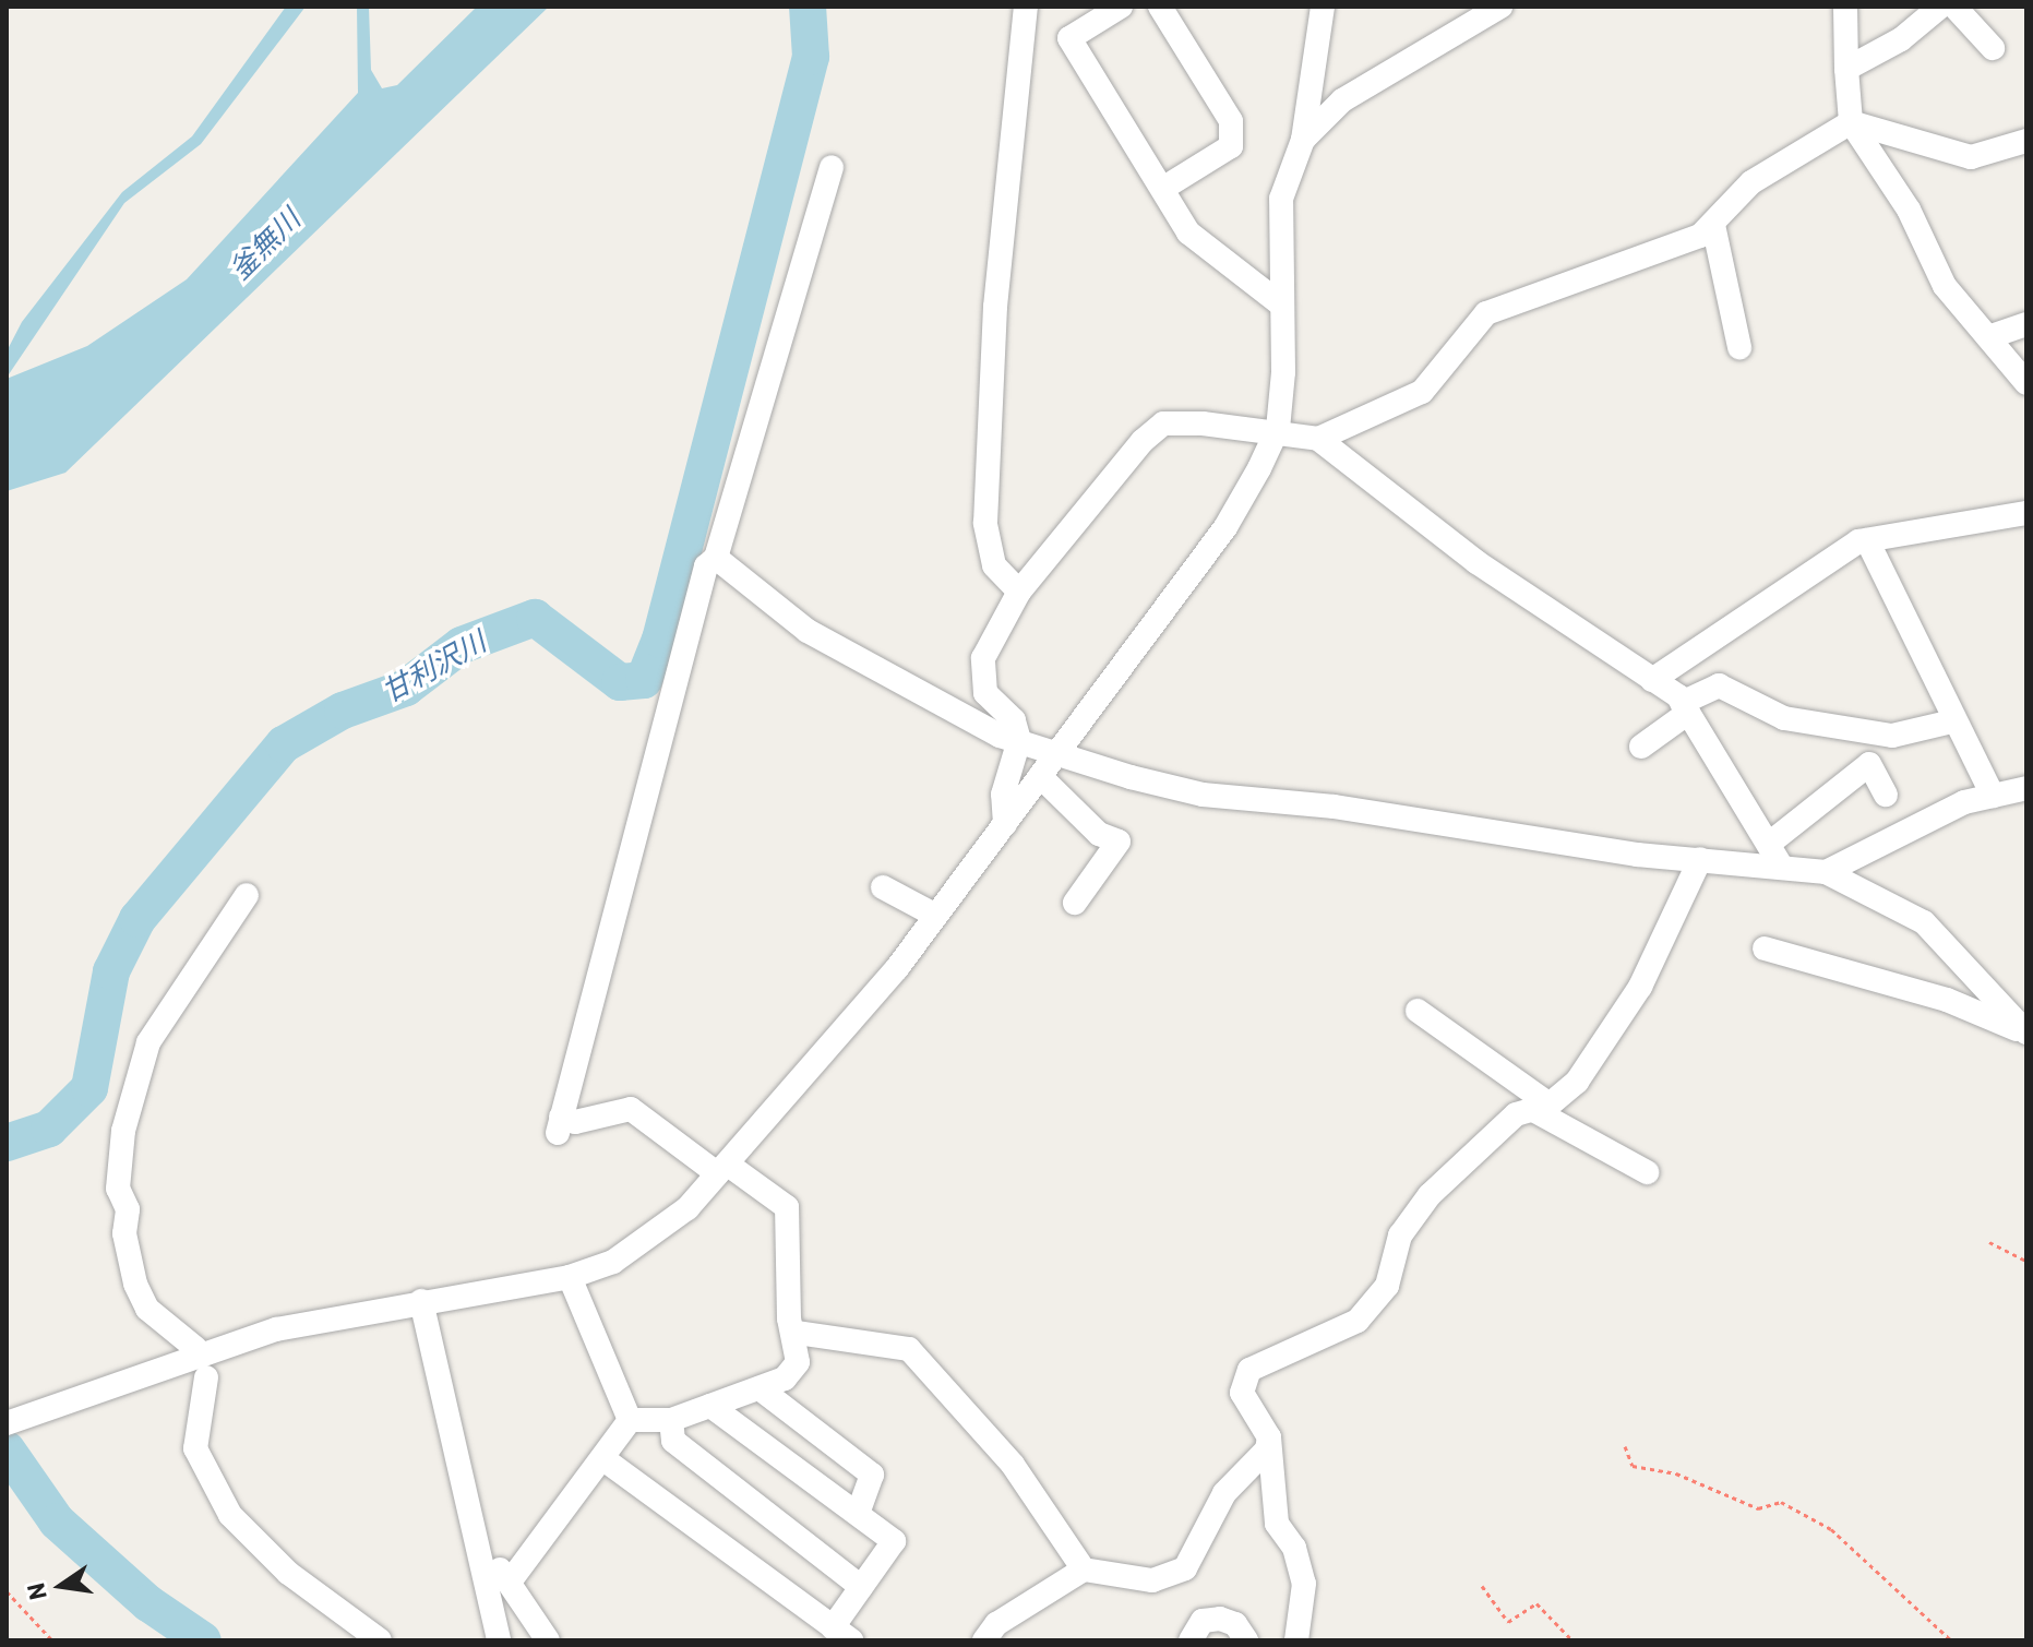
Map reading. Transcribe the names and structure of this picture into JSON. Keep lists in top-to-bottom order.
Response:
{
  "water": ["釜無川", "甘利沢川"],
  "north": "left"
}
